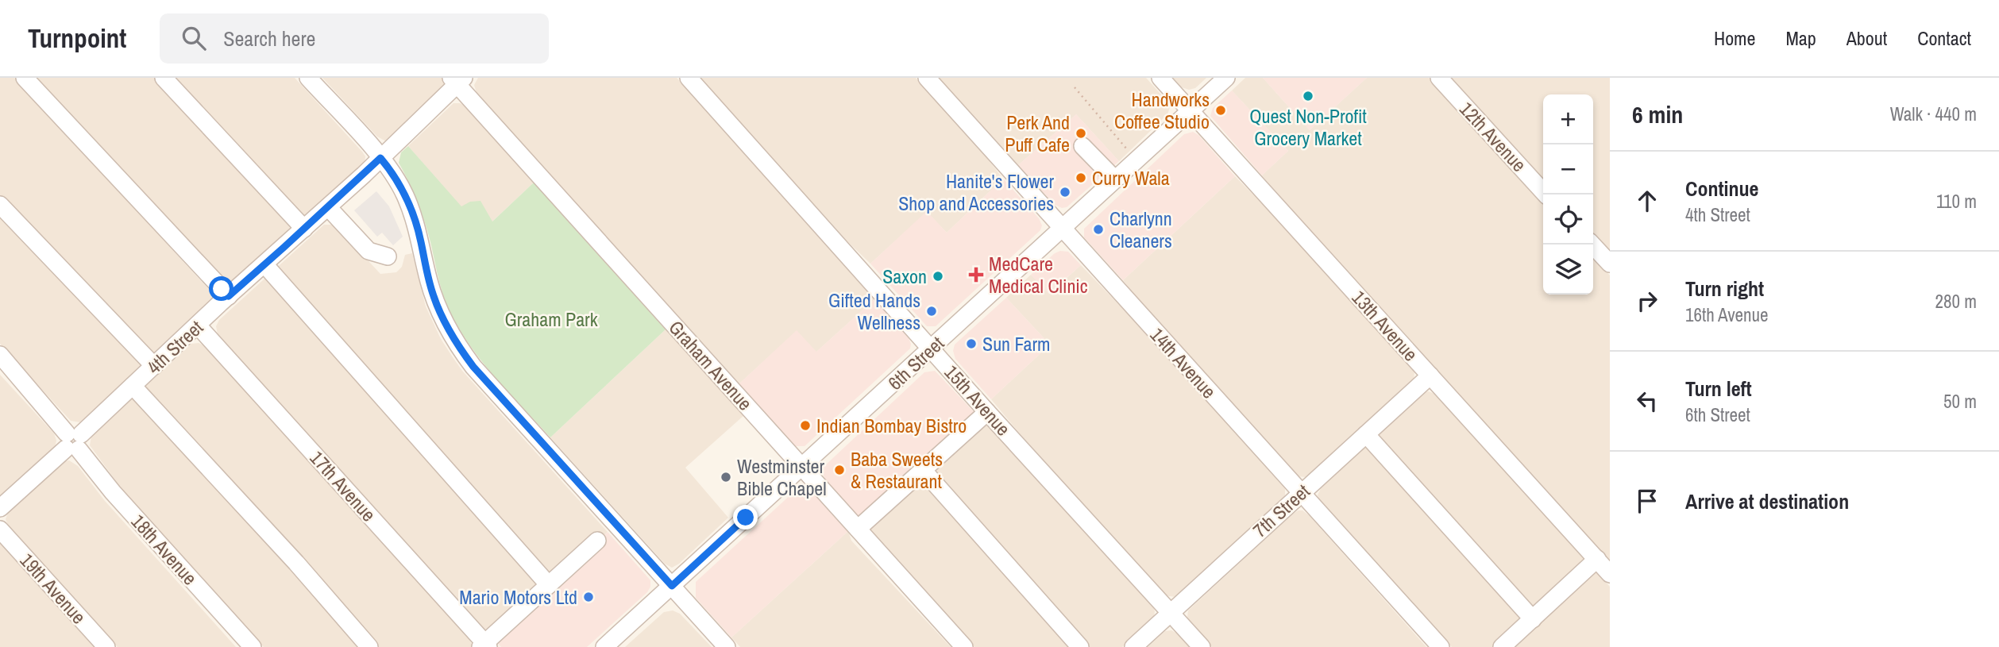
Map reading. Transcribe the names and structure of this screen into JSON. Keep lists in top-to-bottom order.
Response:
{
  "streets": {
    "street": [
      "12th Avenue",
      "13th Avenue",
      "4th Street",
      "6th Street",
      "14th Avenue",
      "Graham Avenue",
      "15th Avenue",
      "17th Avenue",
      "7th Street",
      "18th Avenue",
      "19th Avenue"
    ]
  },
  "crossings": [
    ["13th Avenue", "6th Street"],
    ["13th Avenue", "7th Street"],
    ["4th Street", "Graham Avenue"],
    ["4th Street", "17th Avenue"],
    ["4th Street", "18th Avenue"],
    ["6th Street", "14th Avenue"],
    ["6th Street", "Graham Avenue"],
    ["6th Street", "15th Avenue"],
    ["14th Avenue", "7th Street"],
    ["15th Avenue", "7th Street"]
  ],
  "parks": ["Graham Park"],
  "places": {
    "other": [
      "Quest Non-Profit Grocery Market",
      "Handworks Coffee Studio",
      "Perk And Puff Cafe",
      "Curry Wala",
      "Hanite's Flower Shop and Accessories",
      "Charlynn Cleaners",
      "Saxon",
      "Gifted Hands Wellness",
      "Sun Farm",
      "Indian Bombay Bistro",
      "Baba Sweets & Restaurant",
      "Westminster Bible Chapel",
      "Mario Motors Ltd"
    ],
    "health": ["MedCare Medical Clinic"]
  },
  "page": {
    "header": "Turnpoint",
    "search": "Search here",
    "nav": [
      "Home",
      "Map",
      "About",
      "Contact"
    ],
    "heading": ["6 min", "Walk · 440 m"],
    "map_buttons": ["+", "−"],
    "list": [
      ["Continue", "4th Street", "110 m"],
      ["Turn right", "16th Avenue", "280 m"],
      ["Turn left", "6th Street", "50 m"],
      "Arrive at destination"
    ]
  }
}
